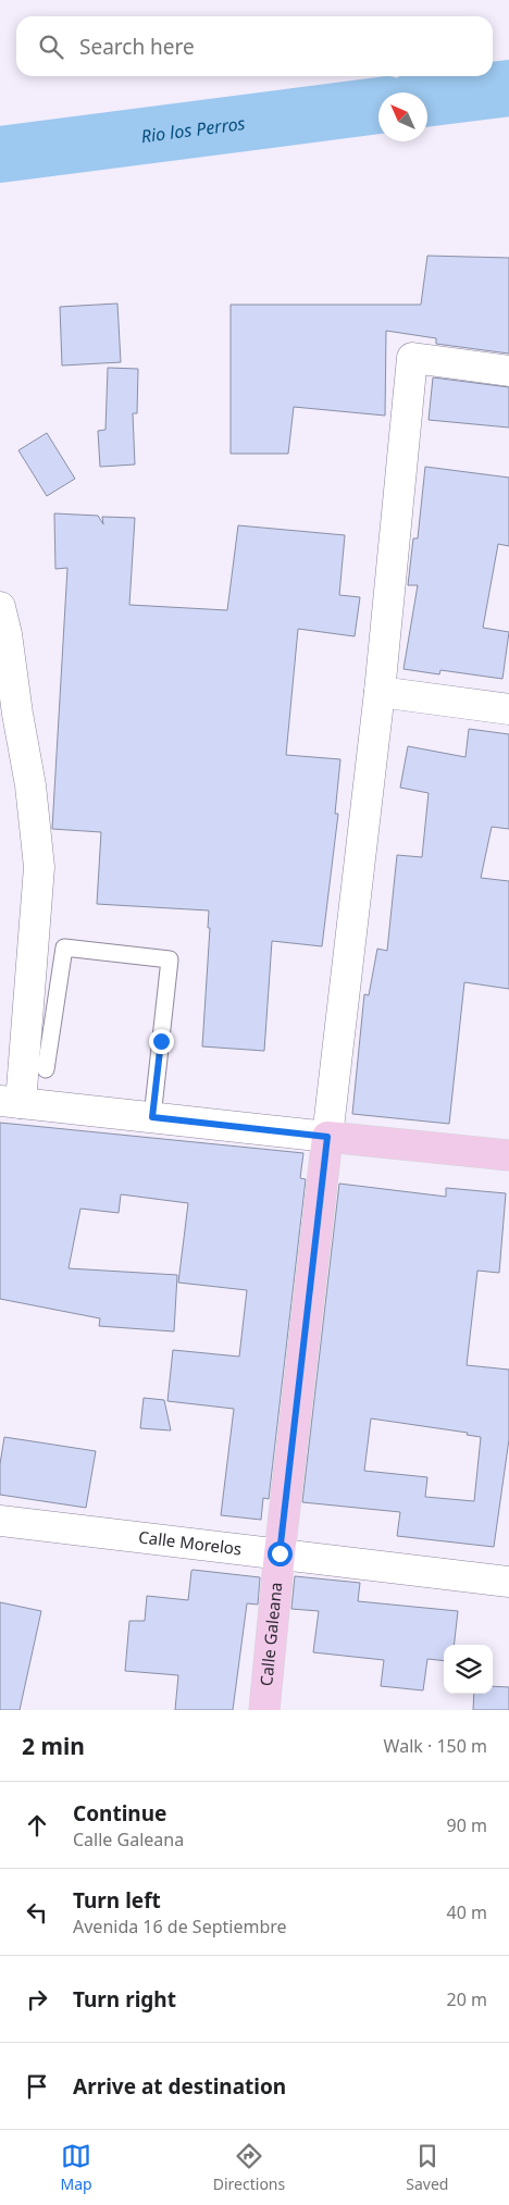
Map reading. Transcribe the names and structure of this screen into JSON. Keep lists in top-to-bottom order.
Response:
{
  "streets": {
    "main road": ["Calle Galeana"],
    "street": ["Calle Morelos"]
  },
  "crossings": [
    ["Calle Morelos", "Calle Galeana"]
  ],
  "water": ["Rio los Perros"],
  "north": "top left",
  "page": {
    "search": "Search here",
    "heading": ["2 min", "Walk · 150 m"],
    "list": [
      ["Continue", "Calle Galeana", "90 m"],
      ["Turn left", "Avenida 16 de Septiembre", "40 m"],
      ["Turn right", "20 m"],
      "Arrive at destination"
    ],
    "nav": ["Map", "Directions", "Saved"]
  }
}
